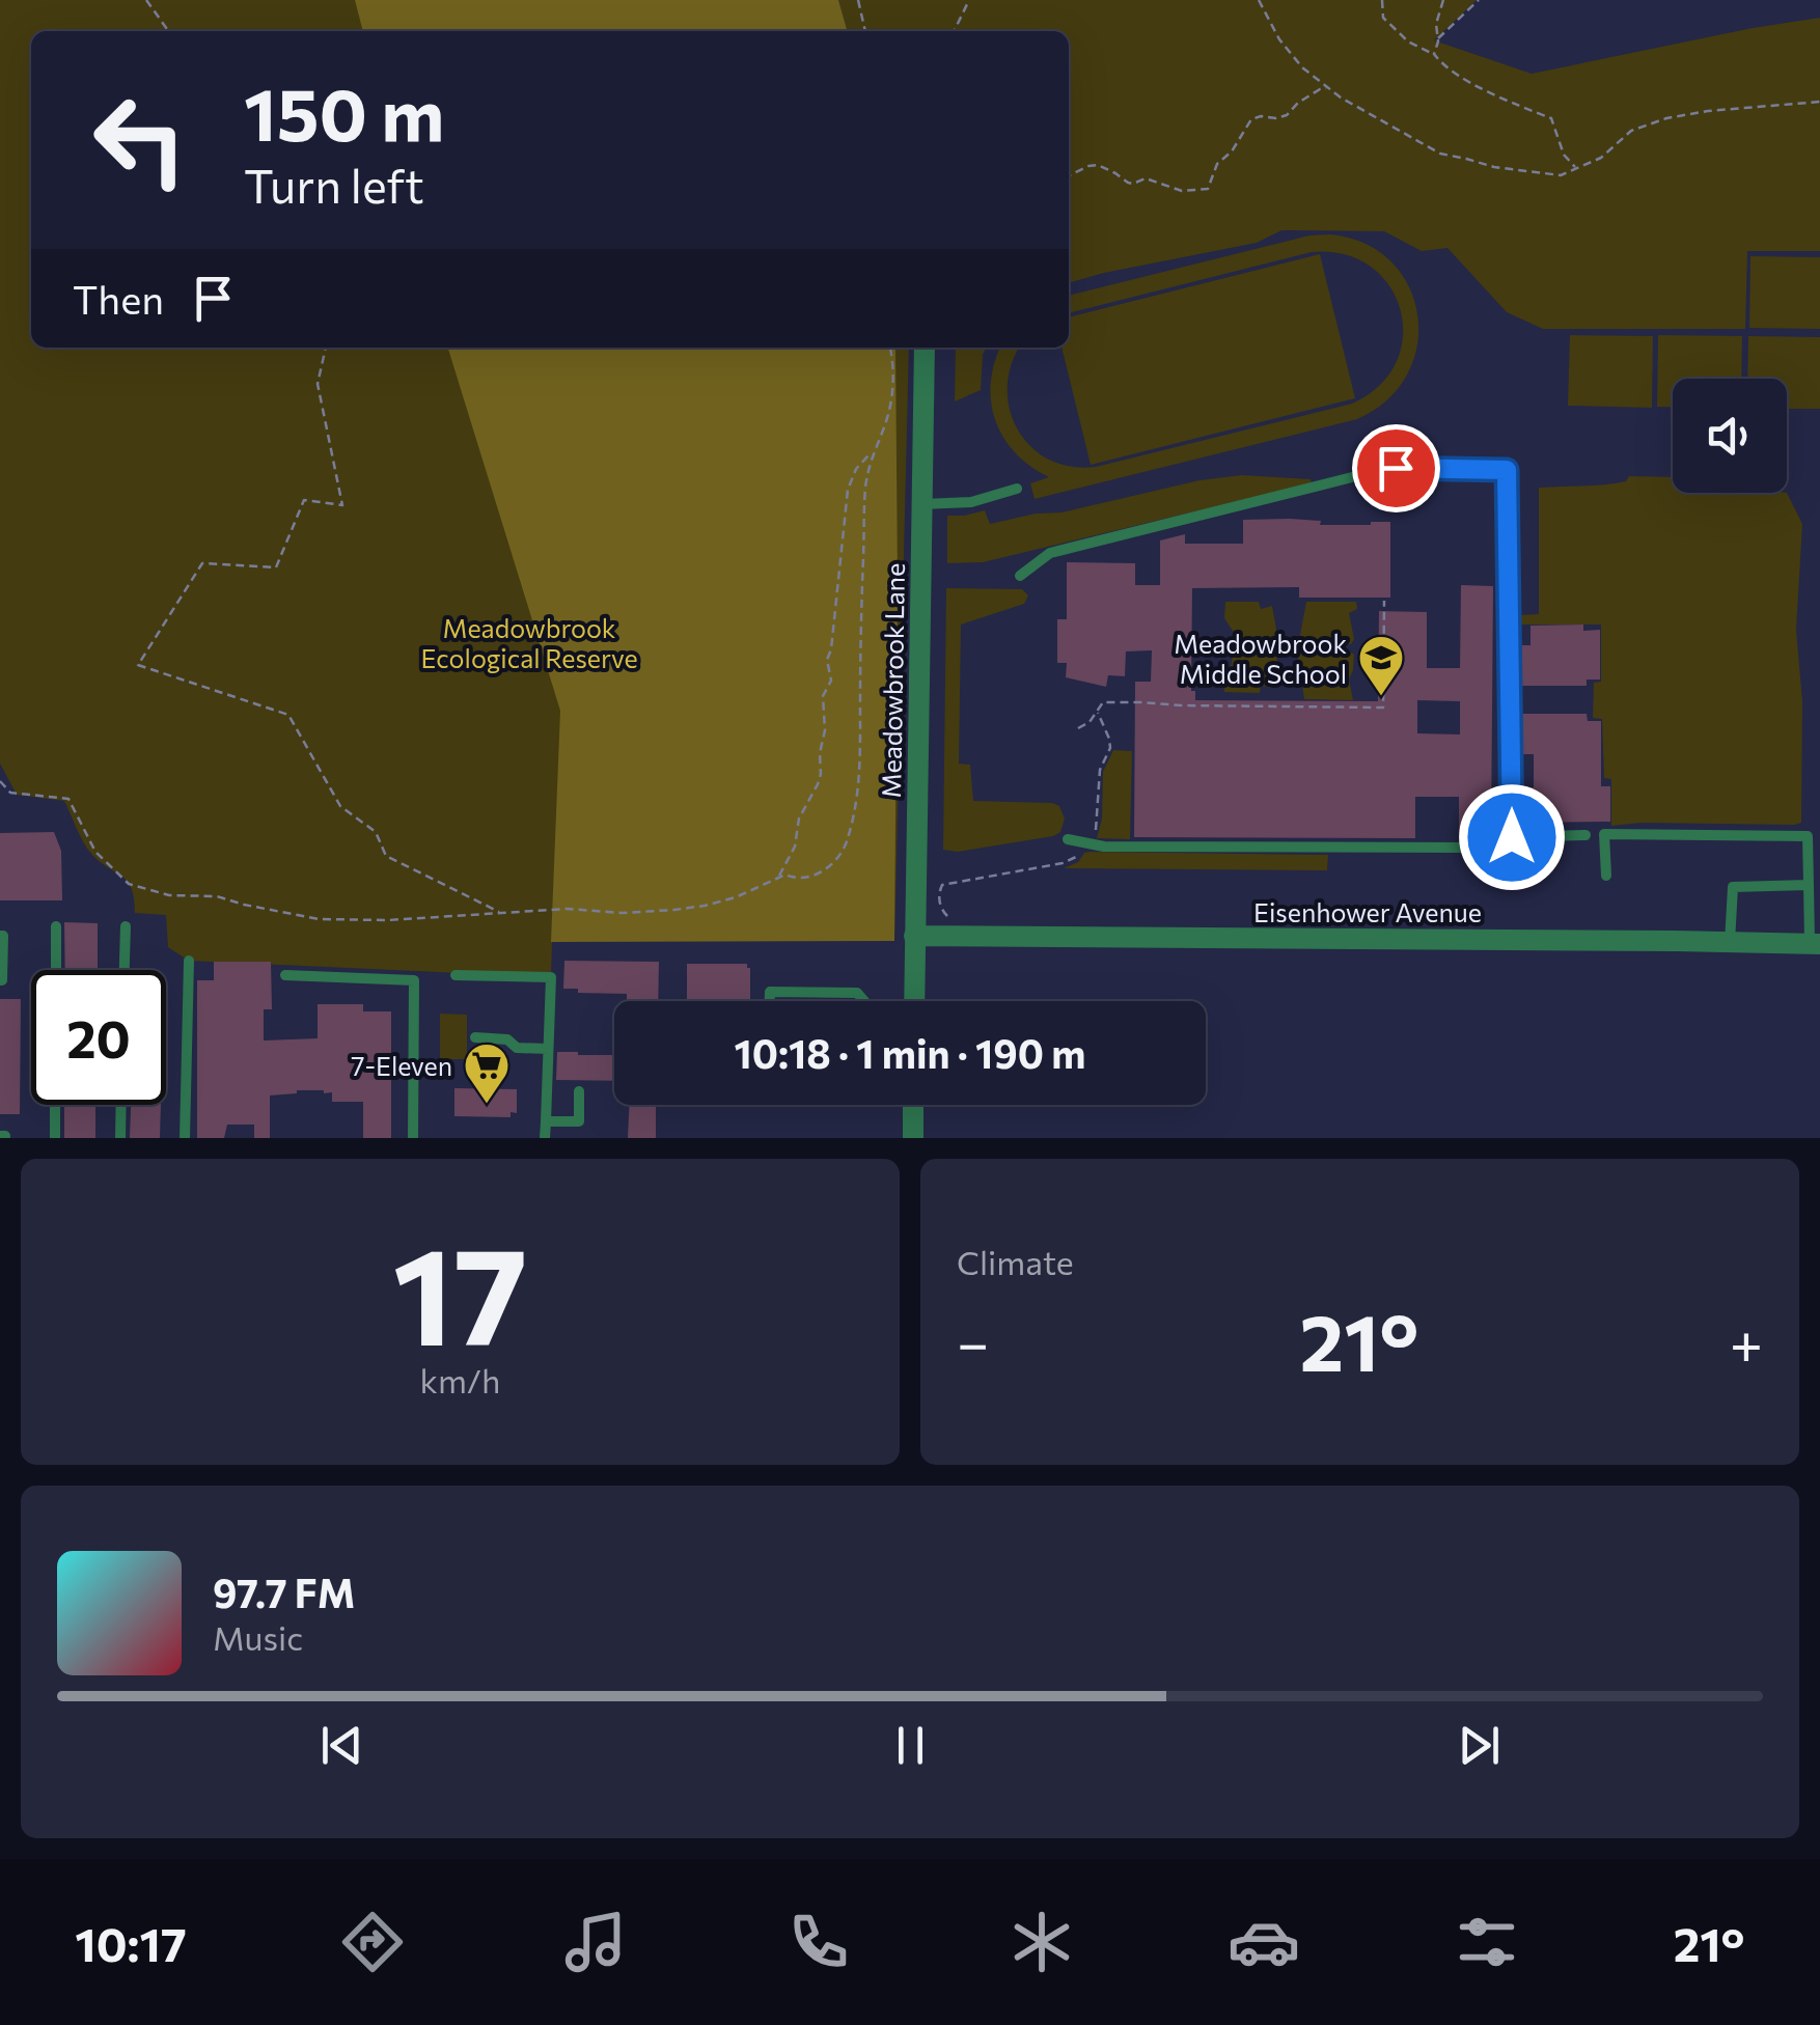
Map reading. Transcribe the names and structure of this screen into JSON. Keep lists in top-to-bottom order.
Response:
{
  "streets": {
    "street": ["Meadowbrook Lane", "Eisenhower Avenue"]
  },
  "crossings": [
    ["Meadowbrook Lane", "Eisenhower Avenue"]
  ],
  "parks": ["Meadowbrook Ecological Reserve"],
  "places": {
    "school or university": ["Meadowbrook Middle School"],
    "supermarket": ["7-Eleven"]
  },
  "page": {
    "turn": ["150 m", "Turn left"],
    "then": "Then",
    "limit": "20",
    "trip": "10:18 · 1 min · 190 m",
    "tile": [
      ["17", "km/h"],
      "Climate"
    ],
    "heat": ["−", "21°", "+"],
    "song": ["97.7 FM", "Music"],
    "tabs": ["10:17", "21°"]
  }
}
